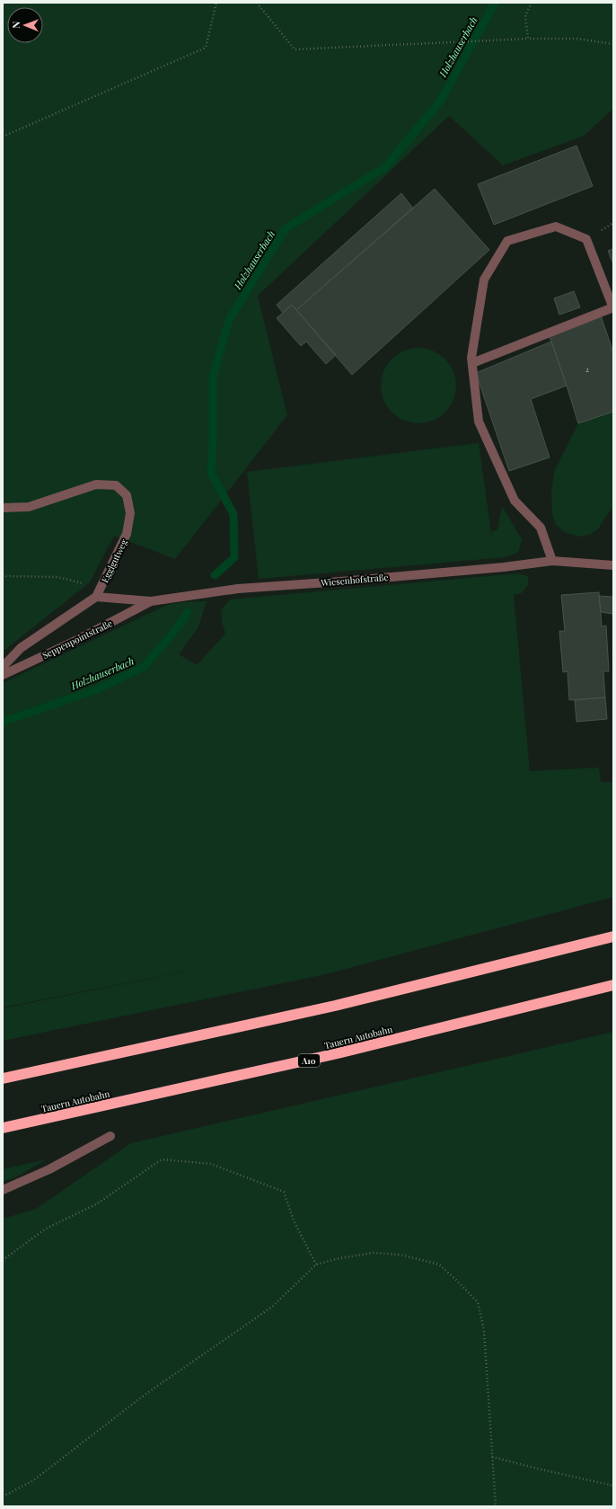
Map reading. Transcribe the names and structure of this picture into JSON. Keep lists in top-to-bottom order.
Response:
{
  "streets": {
    "highway": ["Tauern Autobahn", "A10"],
    "street": ["Egglgutweg", "Wiesenhofstraße", "Seppenpointstraße"]
  },
  "crossings": [
    ["Egglgutweg", "Wiesenhofstraße"],
    ["Wiesenhofstraße", "Seppenpointstraße"]
  ],
  "water": ["Holzhauserbach"],
  "house_numbers": ["2"],
  "north": "left"
}
